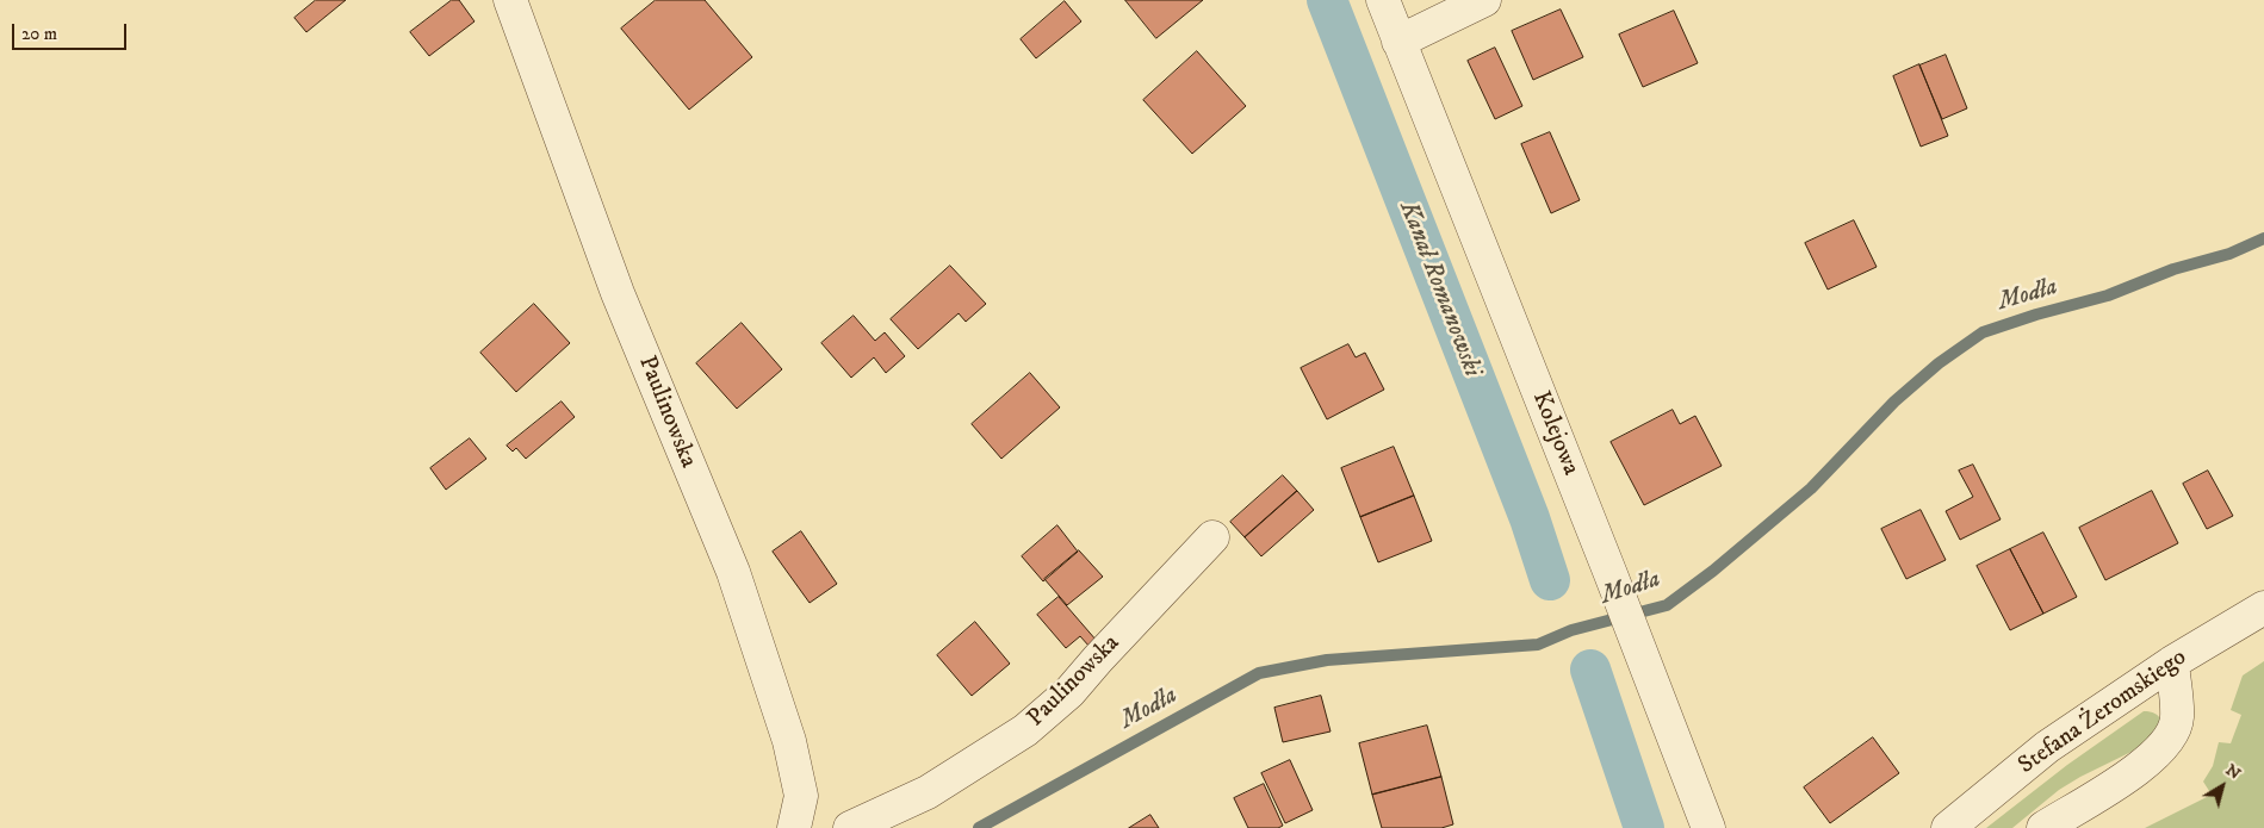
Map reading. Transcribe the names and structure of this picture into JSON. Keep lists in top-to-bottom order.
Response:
{
  "streets": {
    "street": ["Paulinowska", "Kolejowa", "Stefana Żeromskiego"]
  },
  "water": ["Kanał Romanowski", "Modła"],
  "scale_bar": "20 m",
  "north": "top right"
}
